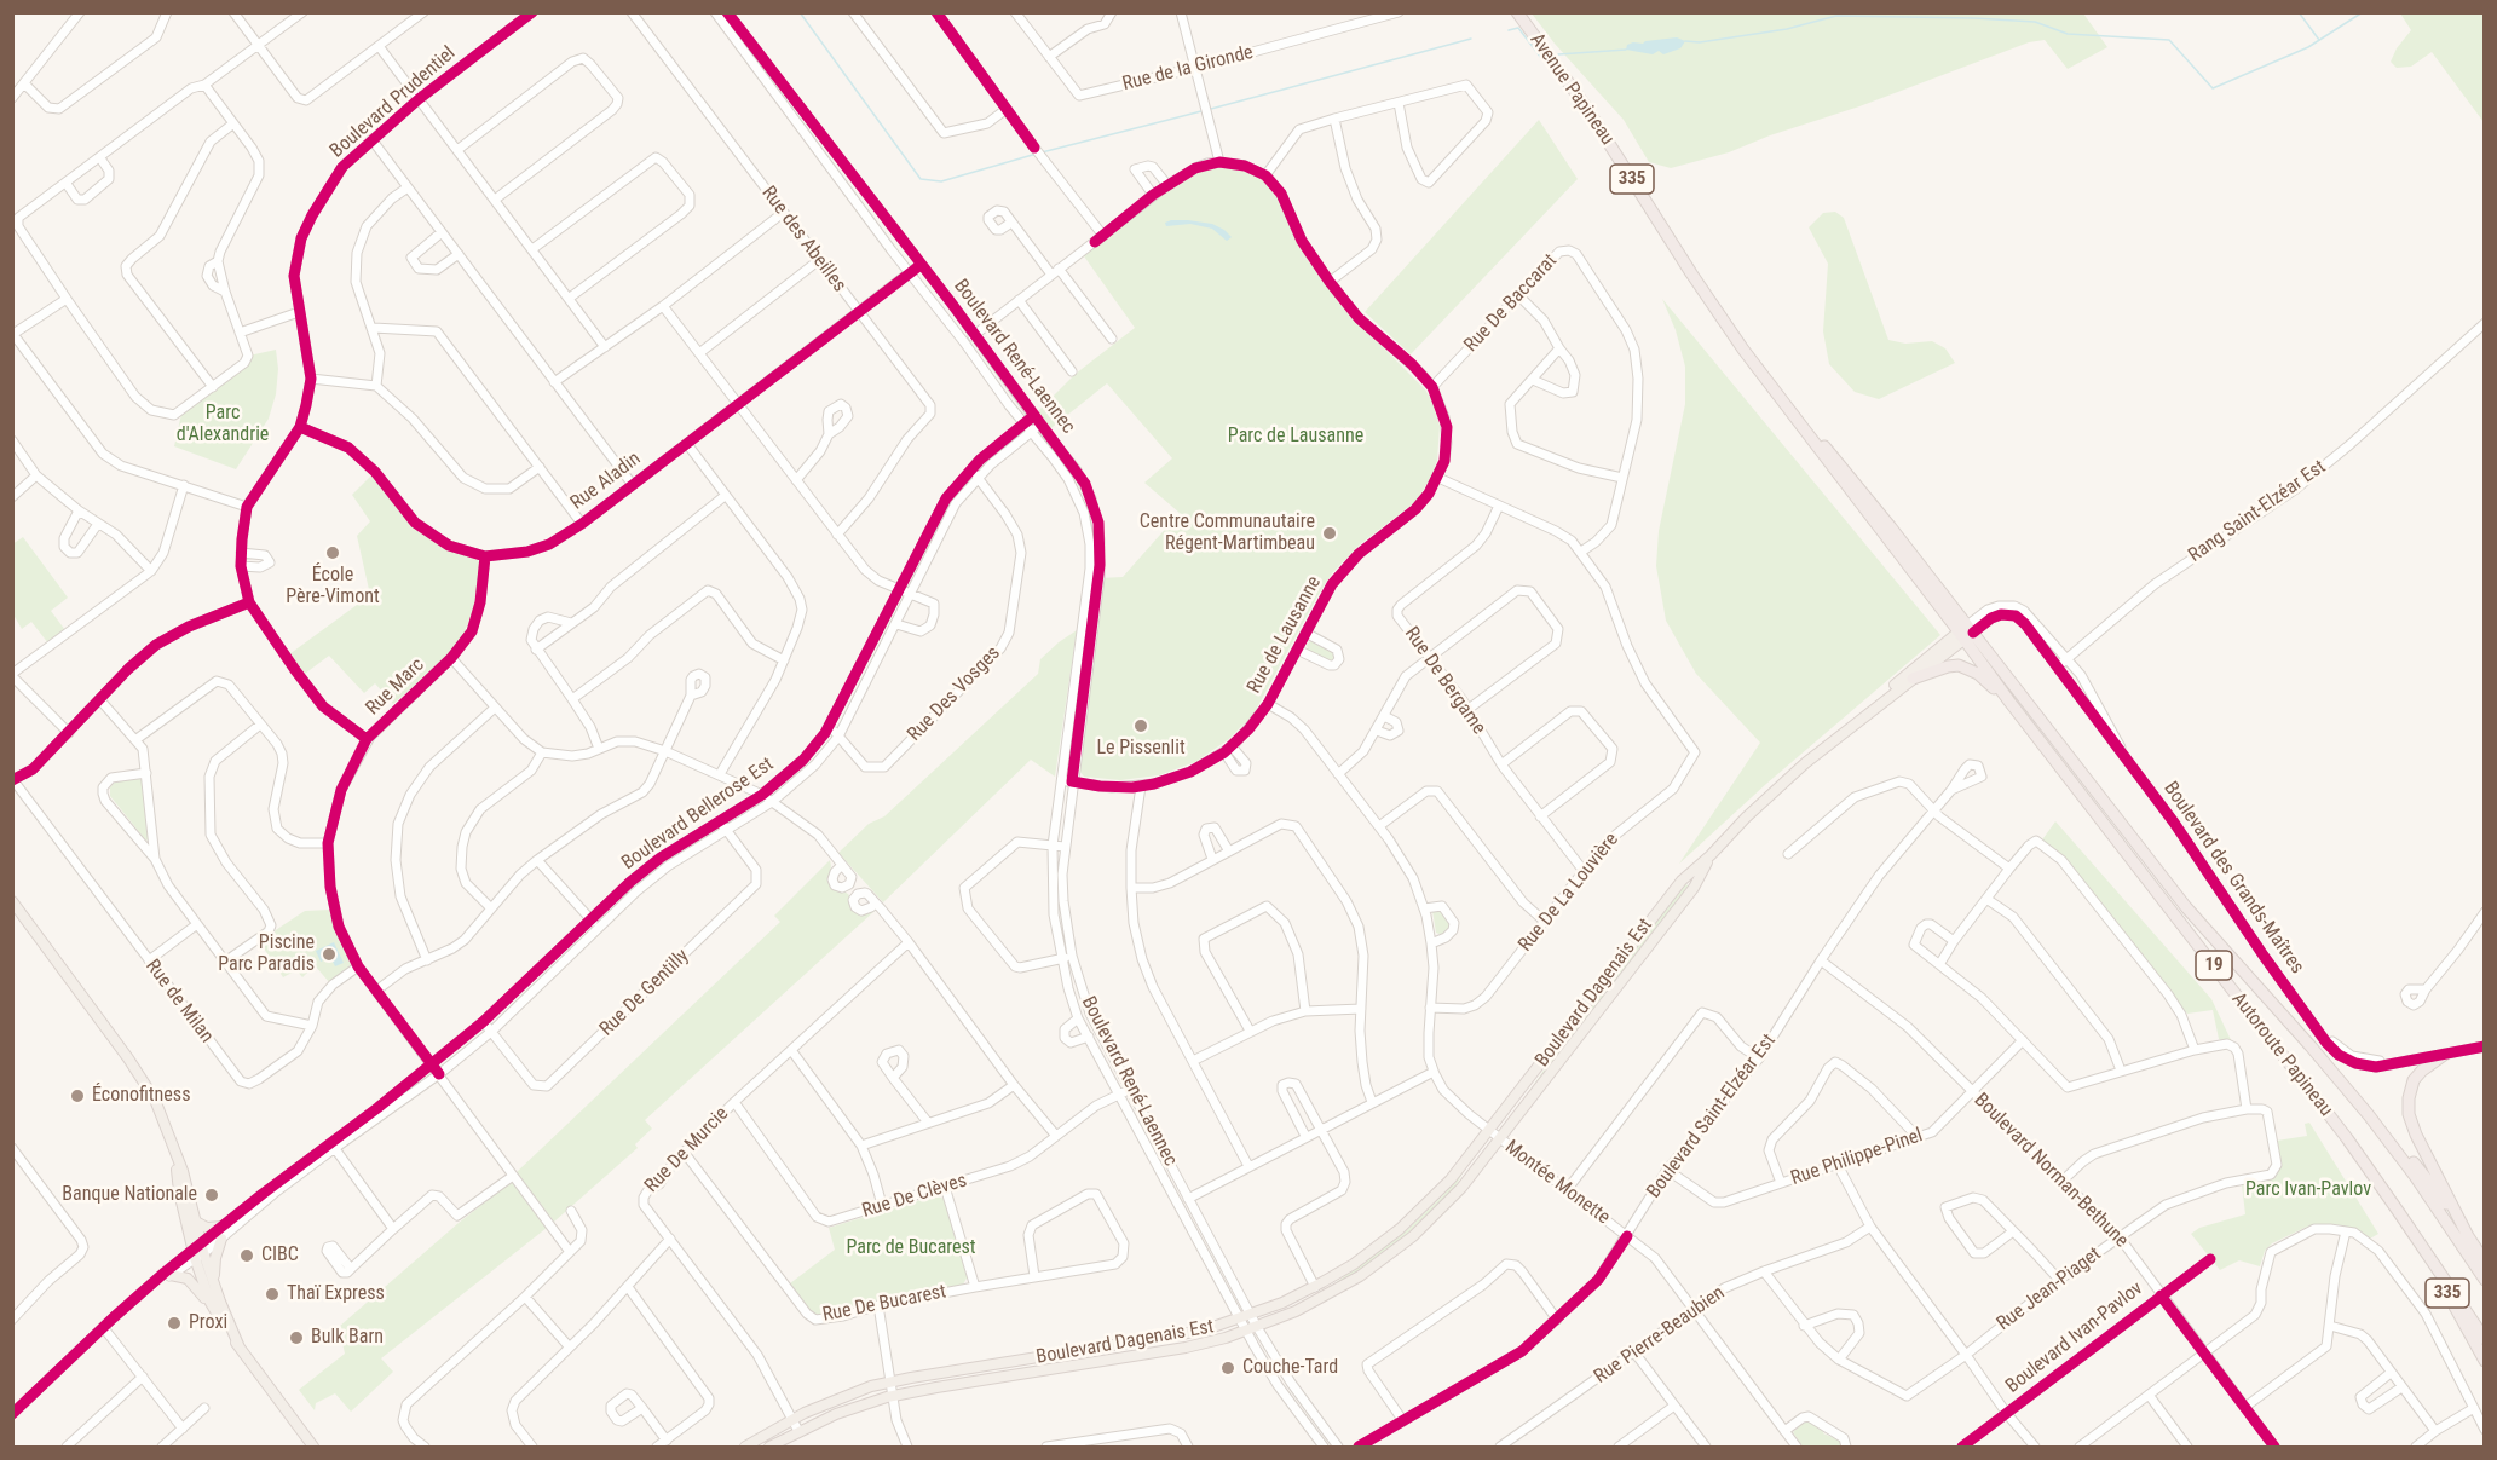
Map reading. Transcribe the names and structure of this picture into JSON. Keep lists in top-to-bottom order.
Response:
{
  "streets": {
    "highway": [
      "Avenue Papineau",
      "335",
      "19",
      "Autoroute Papineau"
    ],
    "main road": ["Boulevard Dagenais Est"],
    "street": [
      "Rue de la Gironde",
      "Boulevard Prudentiel",
      "Rue des Abeilles",
      "Rue De Baccarat",
      "Boulevard René-Laennec",
      "Rue Aladin",
      "Rang Saint-Elzéar Est",
      "Rue de Lausanne",
      "Rue De Bergame",
      "Rue Marc",
      "Rue Des Vosges",
      "Boulevard Bellerose Est",
      "Boulevard des Grands-Maîtres",
      "Rue De La Louvière",
      "Rue De Gentilly",
      "Rue de Milan",
      "Boulevard Saint-Elzéar Est",
      "Rue De Murcie",
      "Rue Philippe-Pinel",
      "Boulevard Norman-Bethune",
      "Montée Monette",
      "Rue De Clèves",
      "Rue Jean-Piaget",
      "Rue De Bucarest",
      "Rue Pierre-Beaubien",
      "Boulevard Ivan-Pavlov"
    ]
  },
  "crossings": [
    ["Avenue Papineau", "Boulevard des Grands-Maîtres"],
    ["Avenue Papineau", "Boulevard Dagenais Est"],
    ["Avenue Papineau", "Autoroute Papineau"],
    ["Boulevard Prudentiel", "Rue Aladin"],
    ["Boulevard Prudentiel", "Rue Marc"],
    ["335", "Autoroute Papineau"],
    ["Rue des Abeilles", "Rue Aladin"],
    ["Rue De Baccarat", "Rue de Lausanne"],
    ["Rue De Baccarat", "Rue De La Louvière"],
    ["Boulevard René-Laennec", "Rue Aladin"],
    ["Boulevard René-Laennec", "Rue de Lausanne"],
    ["Boulevard René-Laennec", "Boulevard Bellerose Est"],
    ["Boulevard René-Laennec", "Boulevard Dagenais Est"],
    ["Boulevard René-Laennec", "Rue De Clèves"],
    ["Rue Aladin", "Rue Marc"],
    ["Rang Saint-Elzéar Est", "Boulevard des Grands-Maîtres"],
    ["Rue de Lausanne", "Rue De La Louvière"],
    ["Rue de Lausanne", "Montée Monette"],
    ["Rue De Bergame", "Rue De La Louvière"],
    ["Rue Marc", "Boulevard Bellerose Est"],
    ["Rue Marc", "Rue de Milan"],
    ["Rue Des Vosges", "Boulevard Bellerose Est"],
    ["Boulevard Bellerose Est", "Rue De Gentilly"],
    ["Boulevard des Grands-Maîtres", "Boulevard Dagenais Est"],
    ["Boulevard des Grands-Maîtres", "Autoroute Papineau"],
    ["Rue De La Louvière", "Montée Monette"],
    ["Boulevard Dagenais Est", "Autoroute Papineau"],
    ["Boulevard Dagenais Est", "Rue De Murcie"],
    ["Boulevard Dagenais Est", "Montée Monette"],
    ["Boulevard Saint-Elzéar Est", "Rue Philippe-Pinel"],
    ["Boulevard Saint-Elzéar Est", "Boulevard Norman-Bethune"],
    ["Boulevard Saint-Elzéar Est", "Montée Monette"],
    ["Rue De Murcie", "Rue De Clèves"],
    ["Rue De Murcie", "Rue De Bucarest"],
    ["Rue Philippe-Pinel", "Boulevard Norman-Bethune"],
    ["Boulevard Norman-Bethune", "Rue Jean-Piaget"],
    ["Boulevard Norman-Bethune", "Boulevard Ivan-Pavlov"],
    ["Montée Monette", "Rue Pierre-Beaubien"],
    ["Rue Jean-Piaget", "Rue Pierre-Beaubien"]
  ],
  "parks": [
    "Parc d'Alexandrie",
    "Parc de Lausanne",
    "Parc Ivan-Pavlov",
    "Parc de Bucarest"
  ],
  "places": [
    "Centre Communautaire Régent-Martimbeau",
    "École Père-Vimont",
    "Le Pissenlit",
    "Piscine Parc Paradis",
    "Éconofitness",
    "Banque Nationale",
    "CIBC",
    "Thaï Express",
    "Proxi",
    "Bulk Barn",
    "Couche-Tard"
  ]
}
